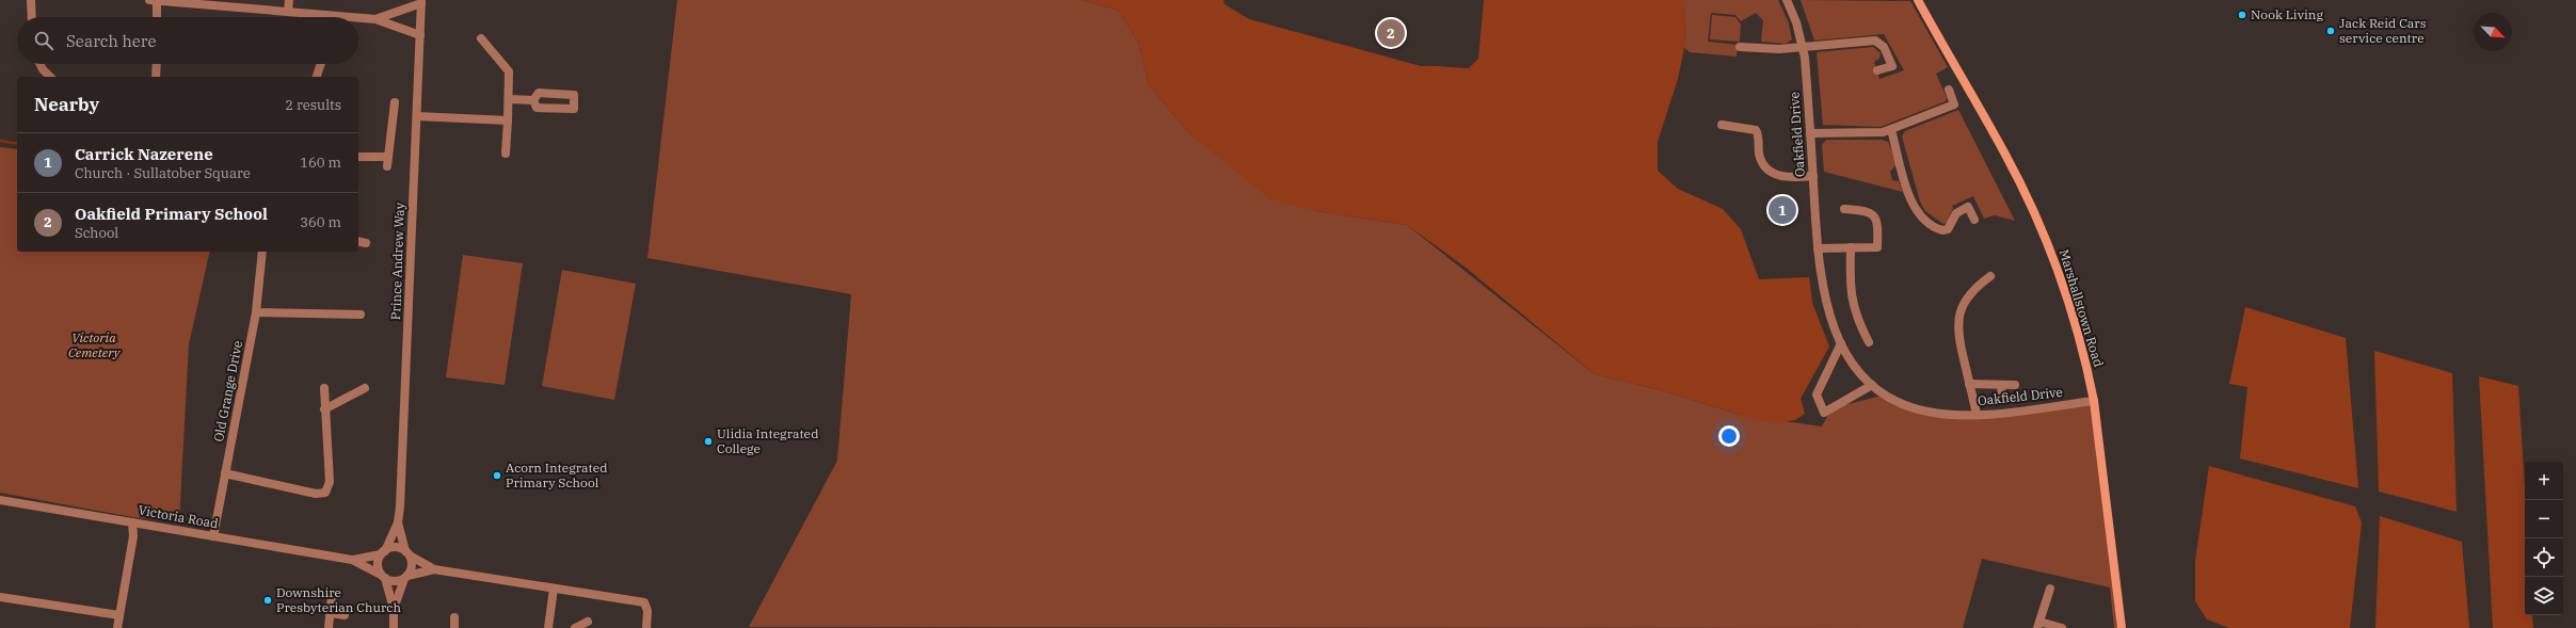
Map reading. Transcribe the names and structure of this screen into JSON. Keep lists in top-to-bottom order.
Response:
{
  "streets": {
    "main road": ["Marshallstown Road"],
    "street": [
      "Oakfield Drive",
      "Prince Andrew Way",
      "Old Grange Drive",
      "Victoria Road"
    ]
  },
  "crossings": [
    ["Oakfield Drive", "Marshallstown Road"],
    ["Prince Andrew Way", "Victoria Road"],
    ["Old Grange Drive", "Victoria Road"]
  ],
  "parks": ["Victoria Cemetery"],
  "places": [
    "Nook Living",
    "Jack Reid Cars service centre",
    "Ulidia Integrated College",
    "Acorn Integrated Primary School",
    "Downshire Presbyterian Church"
  ],
  "north": "bottom right",
  "page": {
    "pins": ["2", "1"],
    "search": "Search here",
    "heading": ["Nearby", "2 results"],
    "list": [
      {
        "mark": "1",
        "name": "Carrick Nazerene",
        "note": "Church · Sullatober Square",
        "value": "160 m"
      },
      {
        "mark": "2",
        "name": "Oakfield Primary School",
        "note": "School",
        "value": "360 m"
      }
    ],
    "map_buttons": ["+", "−"]
  }
}
